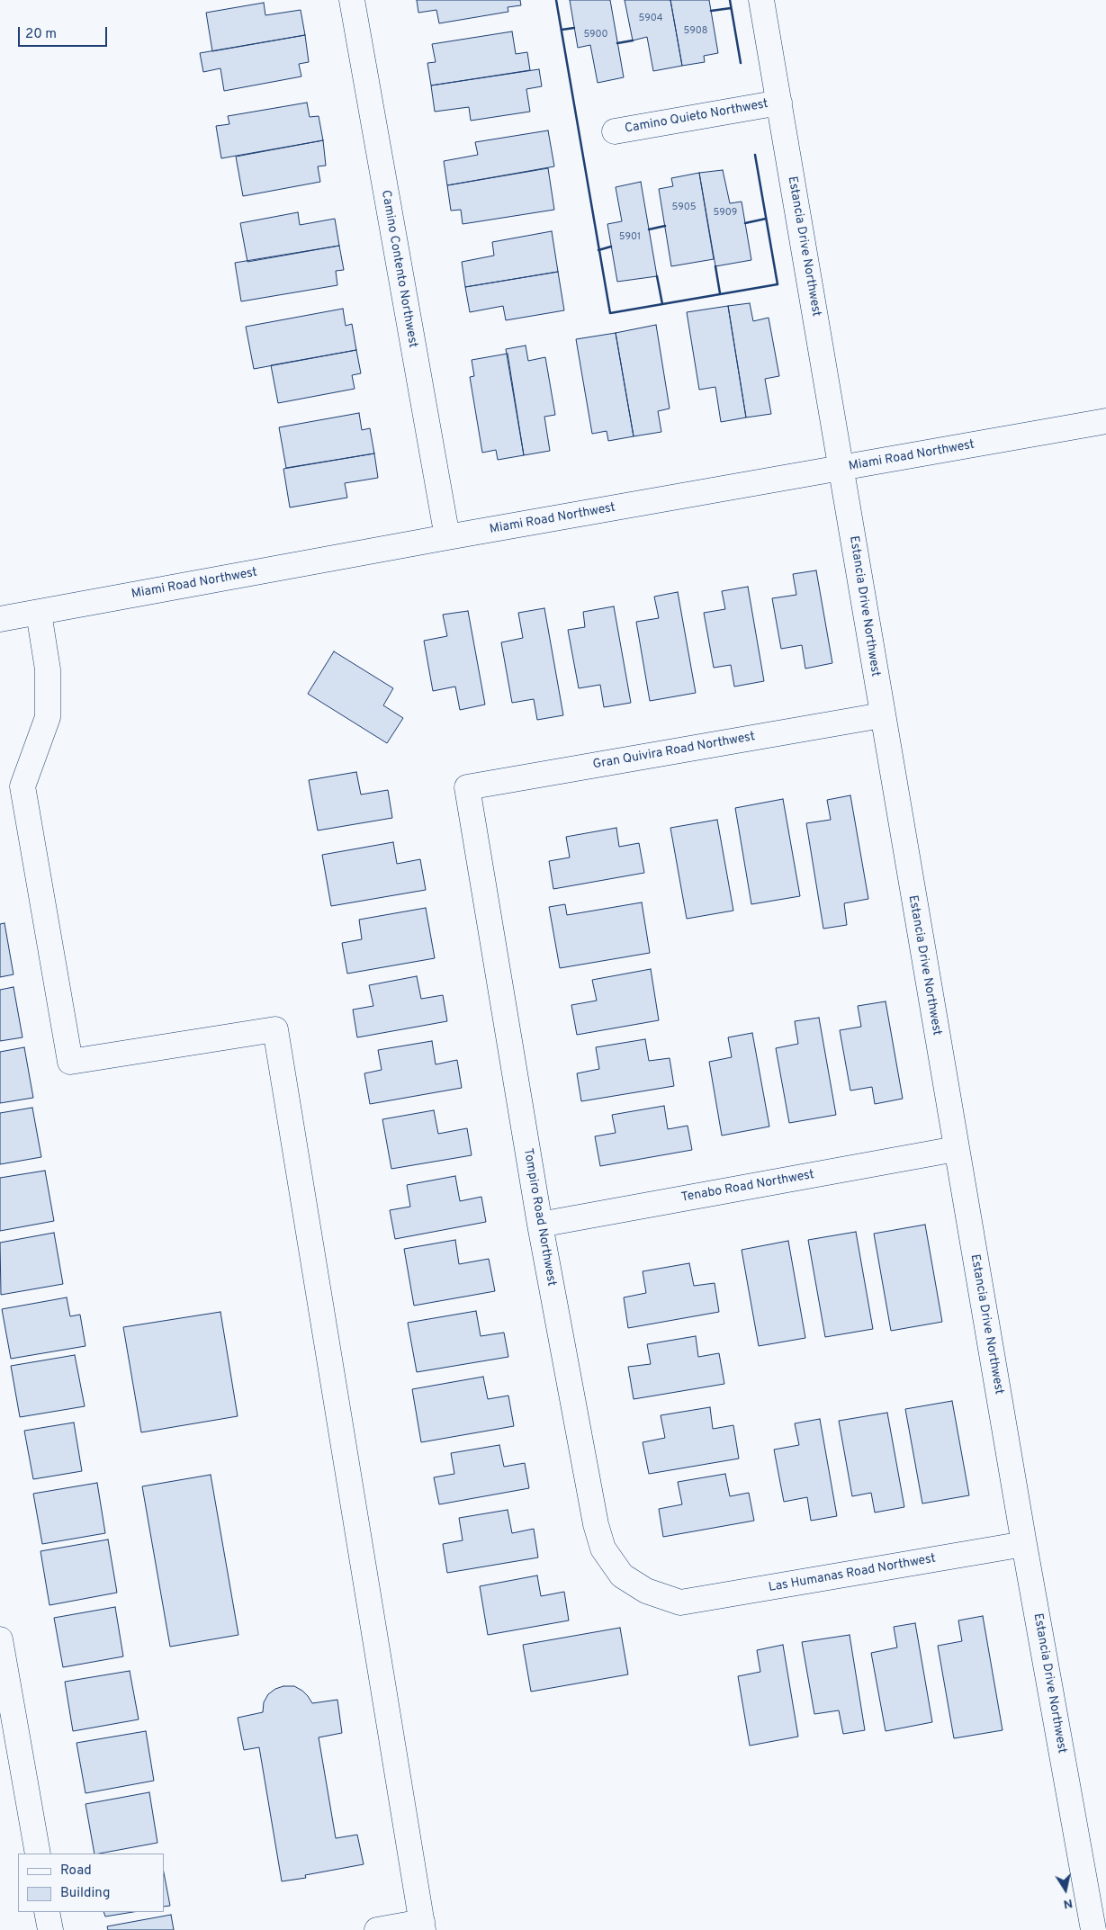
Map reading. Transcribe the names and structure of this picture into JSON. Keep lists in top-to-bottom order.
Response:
{
  "streets": {
    "street": [
      "Camino Quieto Northwest",
      "Estancia Drive Northwest",
      "Camino Contento Northwest",
      "Miami Road Northwest",
      "Gran Quivira Road Northwest",
      "Tenabo Road Northwest",
      "Tompiro Road Northwest",
      "Las Humanas Road Northwest"
    ]
  },
  "crossings": [
    ["Camino Quieto Northwest", "Estancia Drive Northwest"],
    ["Estancia Drive Northwest", "Miami Road Northwest"],
    ["Estancia Drive Northwest", "Gran Quivira Road Northwest"],
    ["Estancia Drive Northwest", "Tenabo Road Northwest"],
    ["Estancia Drive Northwest", "Las Humanas Road Northwest"],
    ["Camino Contento Northwest", "Miami Road Northwest"],
    ["Gran Quivira Road Northwest", "Tompiro Road Northwest"],
    ["Tenabo Road Northwest", "Tompiro Road Northwest"],
    ["Tompiro Road Northwest", "Las Humanas Road Northwest"]
  ],
  "house_numbers": [
    "5904",
    "5908",
    "5900",
    "5905",
    "5909",
    "5901"
  ],
  "legend": ["Road", "Building"],
  "scale_bar": "20 m",
  "north": "bottom"
}
